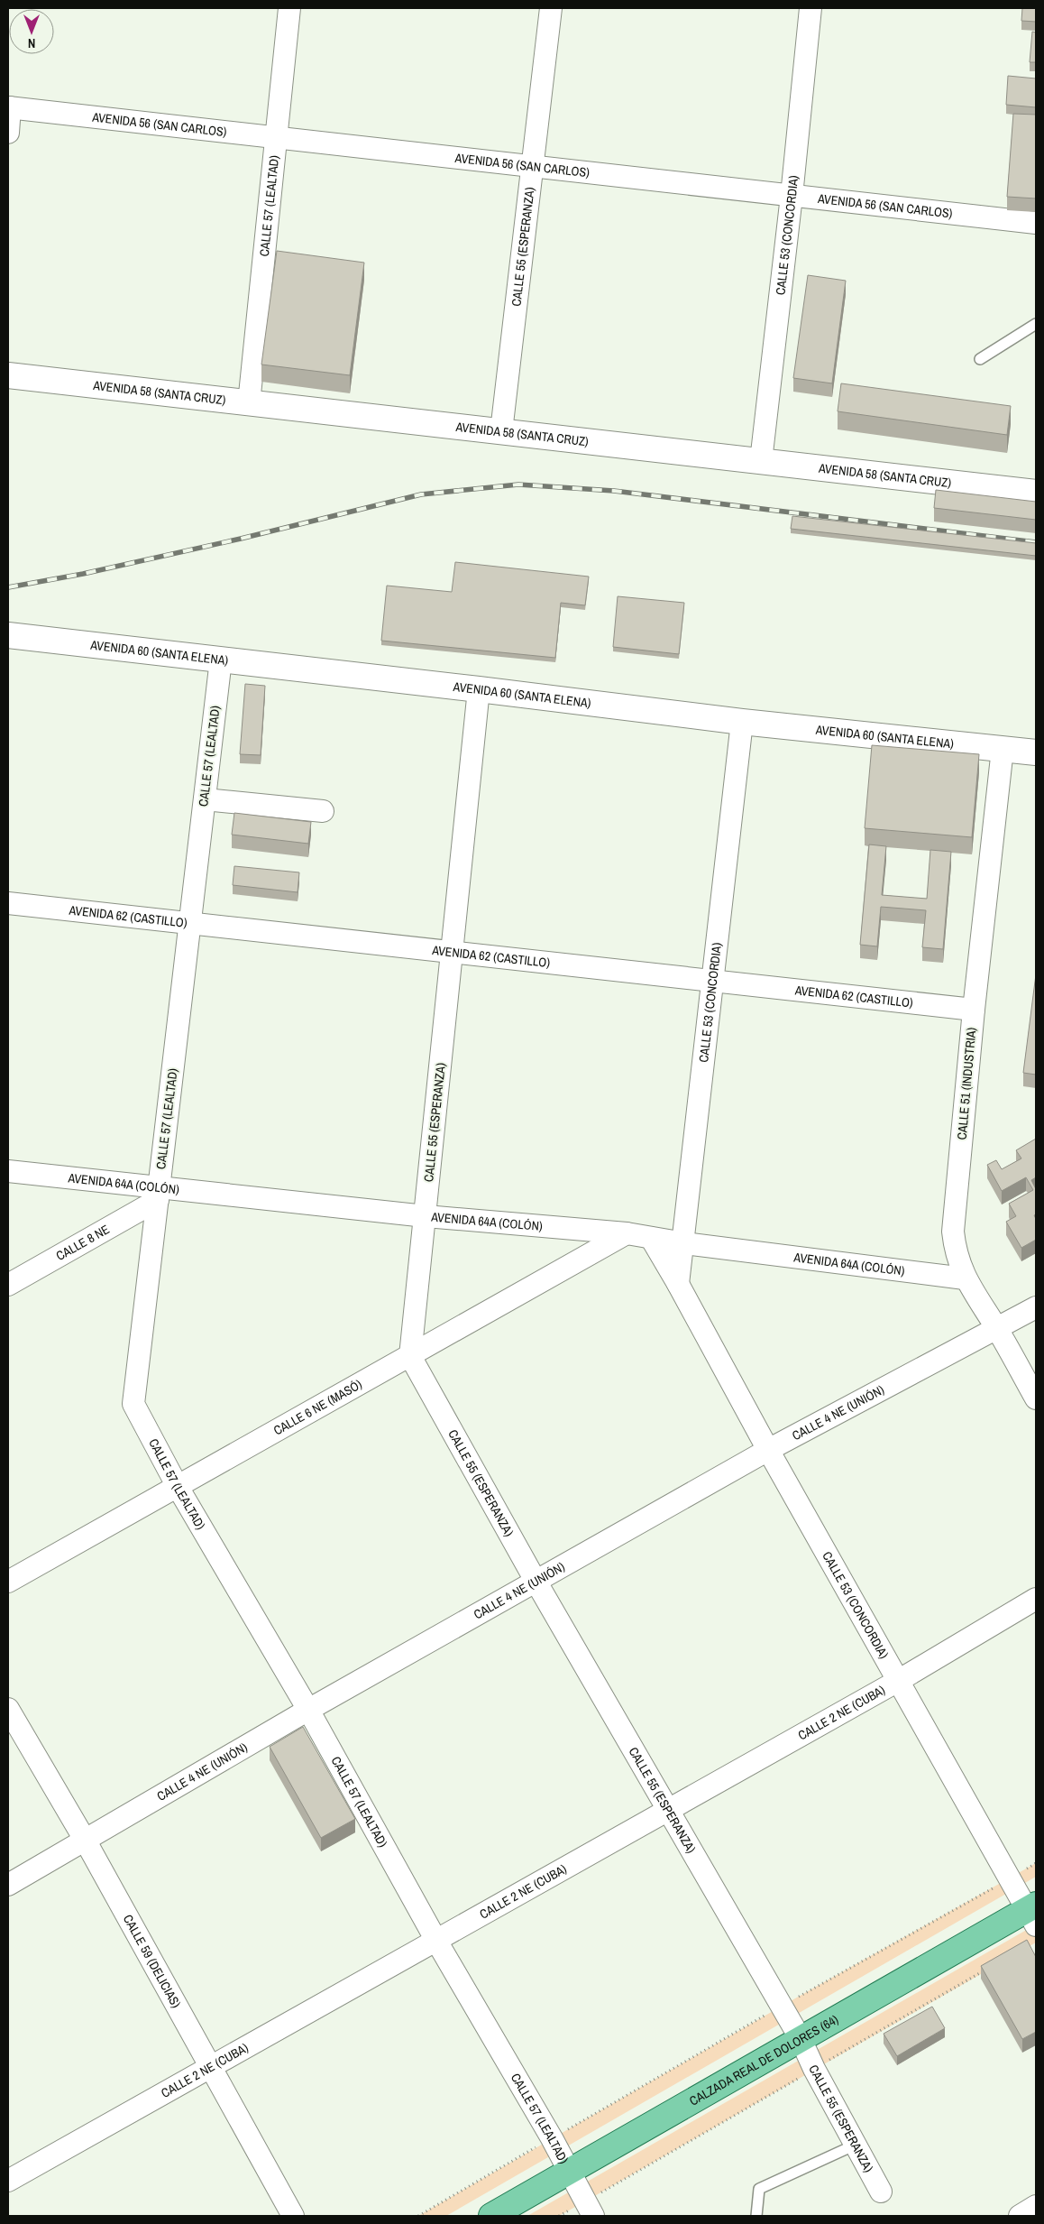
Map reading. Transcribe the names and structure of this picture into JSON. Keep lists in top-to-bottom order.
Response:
{
  "streets": {
    "main road": ["CALZADA REAL DE DOLORES (64)"],
    "street": [
      "AVENIDA 56 (SAN CARLOS)",
      "CALLE 57 (LEALTAD)",
      "CALLE 53 (CONCORDIA)",
      "CALLE 55 (ESPERANZA)",
      "AVENIDA 58 (SANTA CRUZ)",
      "AVENIDA 60 (SANTA ELENA)",
      "AVENIDA 62 (CASTILLO)",
      "CALLE 51 (INDUSTRIA)",
      "AVENIDA 64A (COLÓN)",
      "CALLE 8 NE",
      "CALLE 6 NE (MASÓ)",
      "CALLE 4 NE (UNIÓN)",
      "CALLE 2 NE (CUBA)",
      "CALLE 59 (DELICIAS)"
    ]
  },
  "crossings": [
    ["AVENIDA 56 (SAN CARLOS)", "CALLE 57 (LEALTAD)"],
    ["AVENIDA 56 (SAN CARLOS)", "CALLE 53 (CONCORDIA)"],
    ["AVENIDA 56 (SAN CARLOS)", "CALLE 55 (ESPERANZA)"],
    ["CALLE 57 (LEALTAD)", "AVENIDA 58 (SANTA CRUZ)"],
    ["CALLE 57 (LEALTAD)", "AVENIDA 60 (SANTA ELENA)"],
    ["CALLE 57 (LEALTAD)", "AVENIDA 62 (CASTILLO)"],
    ["CALLE 57 (LEALTAD)", "AVENIDA 64A (COLÓN)"],
    ["CALLE 57 (LEALTAD)", "CALLE 8 NE"],
    ["CALLE 57 (LEALTAD)", "CALLE 6 NE (MASÓ)"],
    ["CALLE 57 (LEALTAD)", "CALLE 4 NE (UNIÓN)"],
    ["CALLE 57 (LEALTAD)", "CALLE 2 NE (CUBA)"],
    ["CALLE 57 (LEALTAD)", "CALZADA REAL DE DOLORES (64)"],
    ["CALLE 53 (CONCORDIA)", "AVENIDA 58 (SANTA CRUZ)"],
    ["CALLE 53 (CONCORDIA)", "AVENIDA 60 (SANTA ELENA)"],
    ["CALLE 53 (CONCORDIA)", "AVENIDA 62 (CASTILLO)"],
    ["CALLE 53 (CONCORDIA)", "AVENIDA 64A (COLÓN)"],
    ["CALLE 53 (CONCORDIA)", "CALLE 4 NE (UNIÓN)"],
    ["CALLE 53 (CONCORDIA)", "CALLE 2 NE (CUBA)"],
    ["CALLE 53 (CONCORDIA)", "CALZADA REAL DE DOLORES (64)"],
    ["CALLE 55 (ESPERANZA)", "AVENIDA 58 (SANTA CRUZ)"],
    ["CALLE 55 (ESPERANZA)", "AVENIDA 60 (SANTA ELENA)"],
    ["CALLE 55 (ESPERANZA)", "AVENIDA 62 (CASTILLO)"],
    ["CALLE 55 (ESPERANZA)", "AVENIDA 64A (COLÓN)"],
    ["CALLE 55 (ESPERANZA)", "CALLE 6 NE (MASÓ)"],
    ["CALLE 55 (ESPERANZA)", "CALLE 4 NE (UNIÓN)"],
    ["CALLE 55 (ESPERANZA)", "CALLE 2 NE (CUBA)"],
    ["CALLE 55 (ESPERANZA)", "CALZADA REAL DE DOLORES (64)"],
    ["AVENIDA 60 (SANTA ELENA)", "CALLE 51 (INDUSTRIA)"],
    ["AVENIDA 62 (CASTILLO)", "CALLE 51 (INDUSTRIA)"],
    ["CALLE 51 (INDUSTRIA)", "AVENIDA 64A (COLÓN)"],
    ["CALLE 51 (INDUSTRIA)", "CALLE 4 NE (UNIÓN)"],
    ["AVENIDA 64A (COLÓN)", "CALLE 8 NE"],
    ["AVENIDA 64A (COLÓN)", "CALLE 6 NE (MASÓ)"],
    ["CALLE 4 NE (UNIÓN)", "CALLE 59 (DELICIAS)"],
    ["CALLE 2 NE (CUBA)", "CALLE 59 (DELICIAS)"]
  ],
  "north": "bottom"
}
